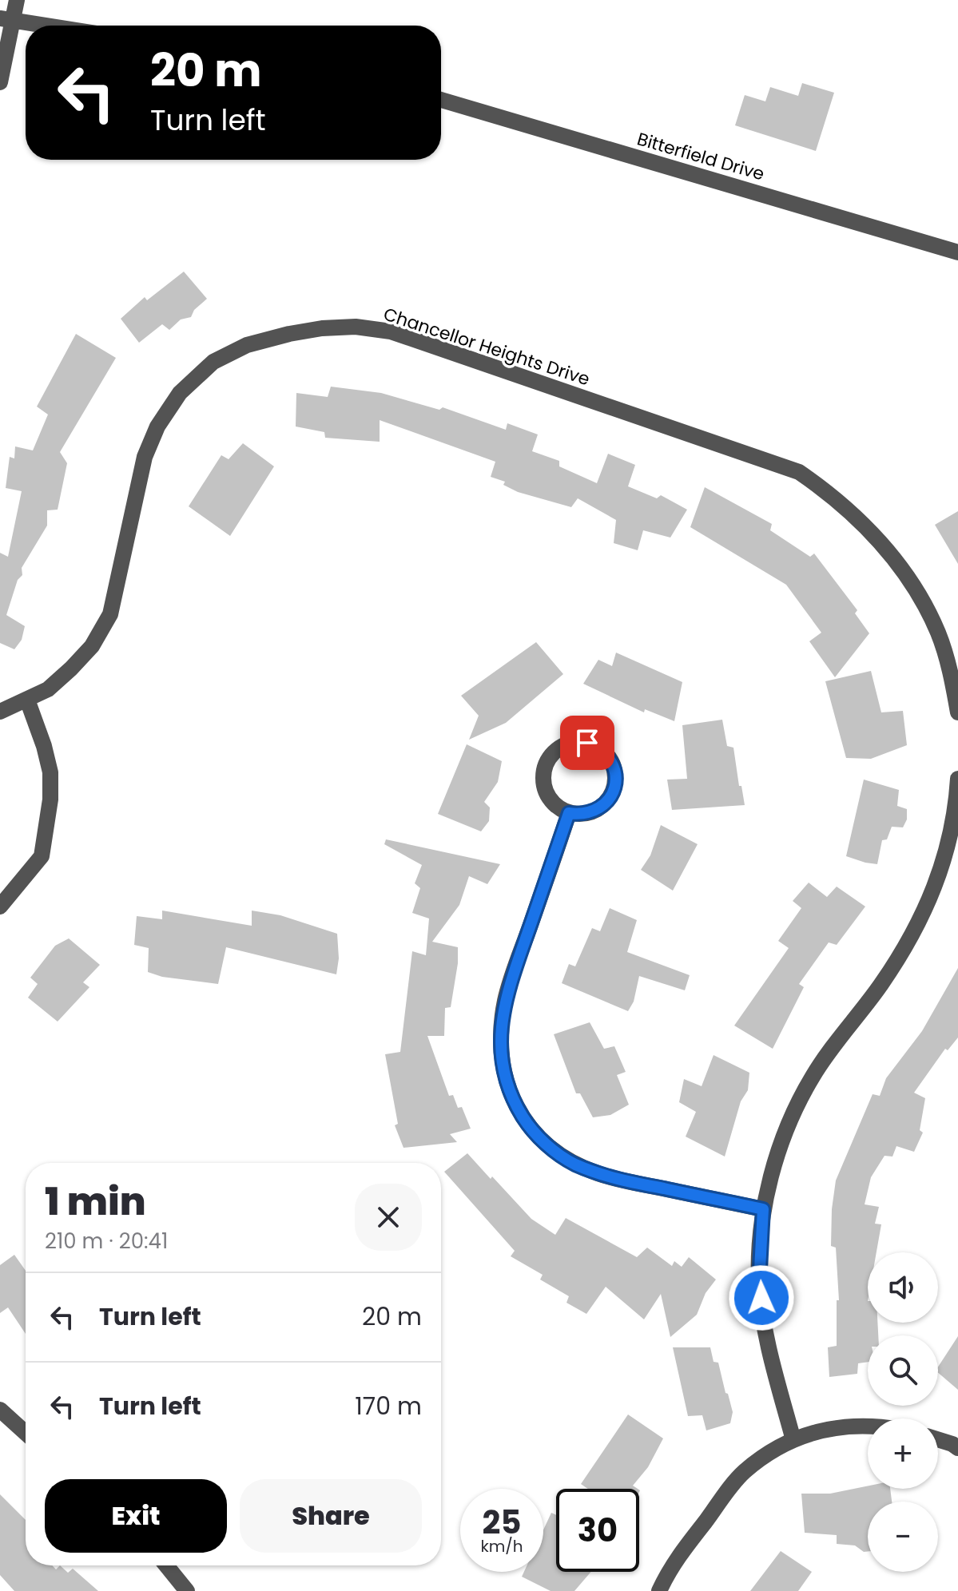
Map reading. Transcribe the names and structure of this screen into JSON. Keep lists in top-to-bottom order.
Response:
{
  "streets": {
    "street": ["Bitterfield Drive", "Chancellor Heights Drive"]
  },
  "page": {
    "turn": ["20 m", "Turn left"],
    "heading": ["1 min", "210 m · 20:41"],
    "map_buttons": ["+", "−"],
    "list": [
      {
        "name": "Turn left",
        "value": "20 m"
      },
      {
        "name": "Turn left",
        "value": "170 m"
      }
    ],
    "buttons": ["Exit", "Share"],
    "speed": "25 km/h",
    "limit": "30"
  }
}
